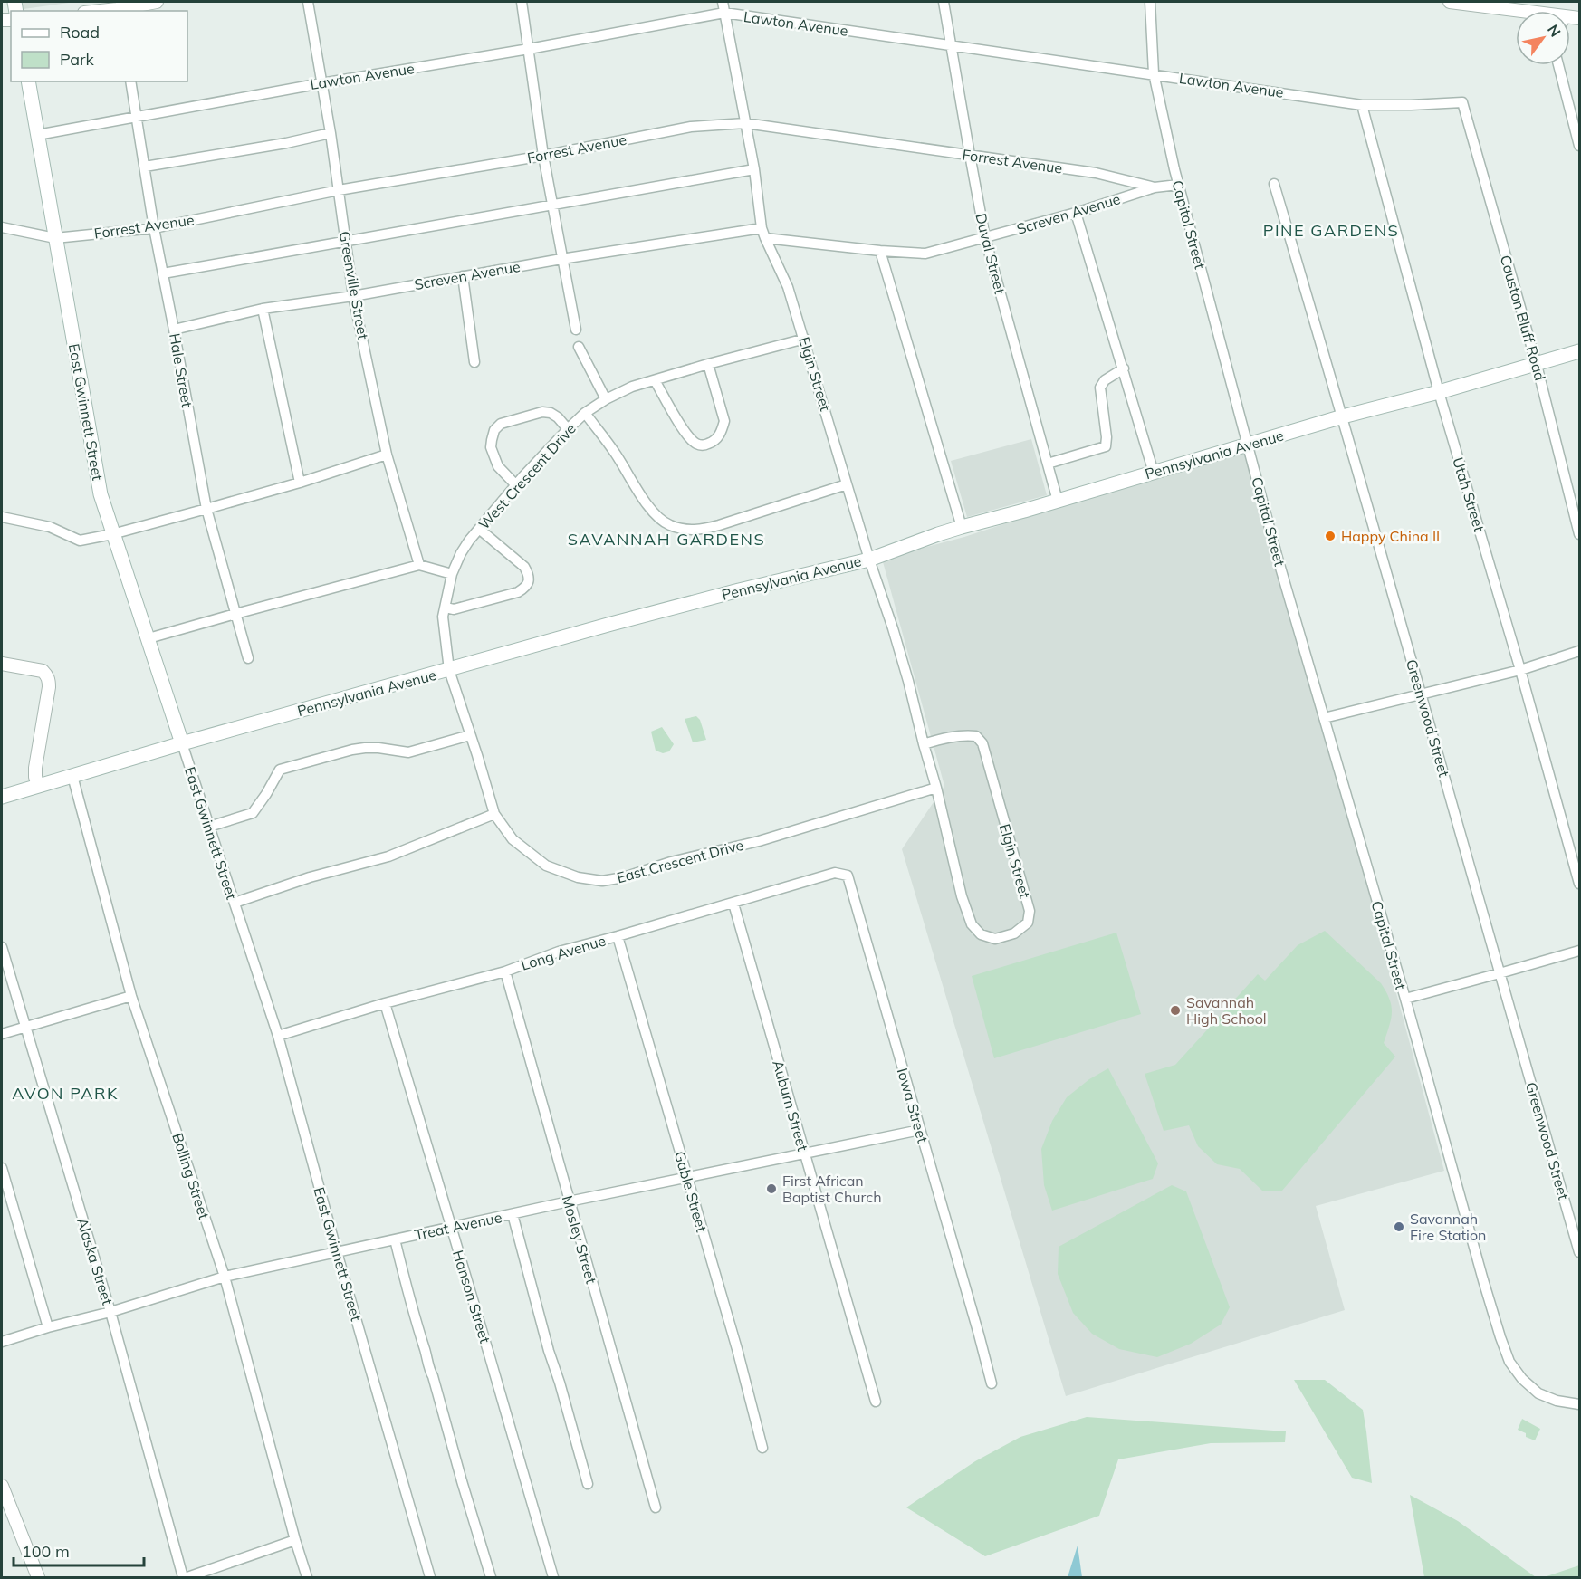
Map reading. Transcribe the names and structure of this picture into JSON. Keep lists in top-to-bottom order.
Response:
{
  "streets": {
    "main road": ["East Gwinnett Street", "Pennsylvania Avenue"],
    "street": [
      "Lawton Avenue",
      "Forrest Avenue",
      "Screven Avenue",
      "Capitol Street",
      "Duval Street",
      "Greenville Street",
      "Causton Bluff Road",
      "Hale Street",
      "Elgin Street",
      "West Crescent Drive",
      "Utah Street",
      "Capital Street",
      "Greenwood Street",
      "East Crescent Drive",
      "Long Avenue",
      "Auburn Street",
      "Iowa Street",
      "Bolling Street",
      "Gable Street",
      "Treat Avenue",
      "Mosley Street",
      "Alaska Street",
      "Hanson Street"
    ]
  },
  "crossings": [
    ["Lawton Avenue", "Capitol Street"],
    ["Lawton Avenue", "Duval Street"],
    ["Lawton Avenue", "Greenville Street"],
    ["Lawton Avenue", "Causton Bluff Road"],
    ["Lawton Avenue", "Hale Street"],
    ["Lawton Avenue", "Elgin Street"],
    ["Lawton Avenue", "East Gwinnett Street"],
    ["Lawton Avenue", "Utah Street"],
    ["Forrest Avenue", "Screven Avenue"],
    ["Forrest Avenue", "Duval Street"],
    ["Forrest Avenue", "Greenville Street"],
    ["Forrest Avenue", "Hale Street"],
    ["Forrest Avenue", "Elgin Street"],
    ["Forrest Avenue", "East Gwinnett Street"],
    ["Screven Avenue", "Capitol Street"],
    ["Screven Avenue", "Duval Street"],
    ["Screven Avenue", "Greenville Street"],
    ["Screven Avenue", "Hale Street"],
    ["Screven Avenue", "Elgin Street"],
    ["Capitol Street", "Pennsylvania Avenue"],
    ["Capitol Street", "Capital Street"],
    ["Duval Street", "Pennsylvania Avenue"],
    ["Causton Bluff Road", "Pennsylvania Avenue"],
    ["Elgin Street", "Pennsylvania Avenue"],
    ["Elgin Street", "West Crescent Drive"],
    ["Elgin Street", "East Crescent Drive"],
    ["East Gwinnett Street", "Pennsylvania Avenue"],
    ["East Gwinnett Street", "Long Avenue"],
    ["East Gwinnett Street", "Treat Avenue"],
    ["Pennsylvania Avenue", "West Crescent Drive"],
    ["Pennsylvania Avenue", "Utah Street"],
    ["Pennsylvania Avenue", "Capital Street"],
    ["Pennsylvania Avenue", "Greenwood Street"],
    ["Pennsylvania Avenue", "East Crescent Drive"],
    ["Pennsylvania Avenue", "Bolling Street"],
    ["West Crescent Drive", "East Crescent Drive"],
    ["Long Avenue", "Auburn Street"],
    ["Long Avenue", "Iowa Street"],
    ["Long Avenue", "Gable Street"],
    ["Long Avenue", "Mosley Street"],
    ["Long Avenue", "Hanson Street"],
    ["Auburn Street", "Treat Avenue"],
    ["Iowa Street", "Treat Avenue"],
    ["Bolling Street", "Treat Avenue"],
    ["Gable Street", "Treat Avenue"],
    ["Treat Avenue", "Mosley Street"],
    ["Treat Avenue", "Alaska Street"],
    ["Treat Avenue", "Hanson Street"]
  ],
  "districts": ["PINE GARDENS", "SAVANNAH GARDENS", "AVON PARK"],
  "places": [
    "Happy China II",
    "Savannah High School",
    "First African Baptist Church",
    "Savannah Fire Station"
  ],
  "legend": ["Road", "Park"],
  "scale_bar": "100 m",
  "north": "top right"
}
